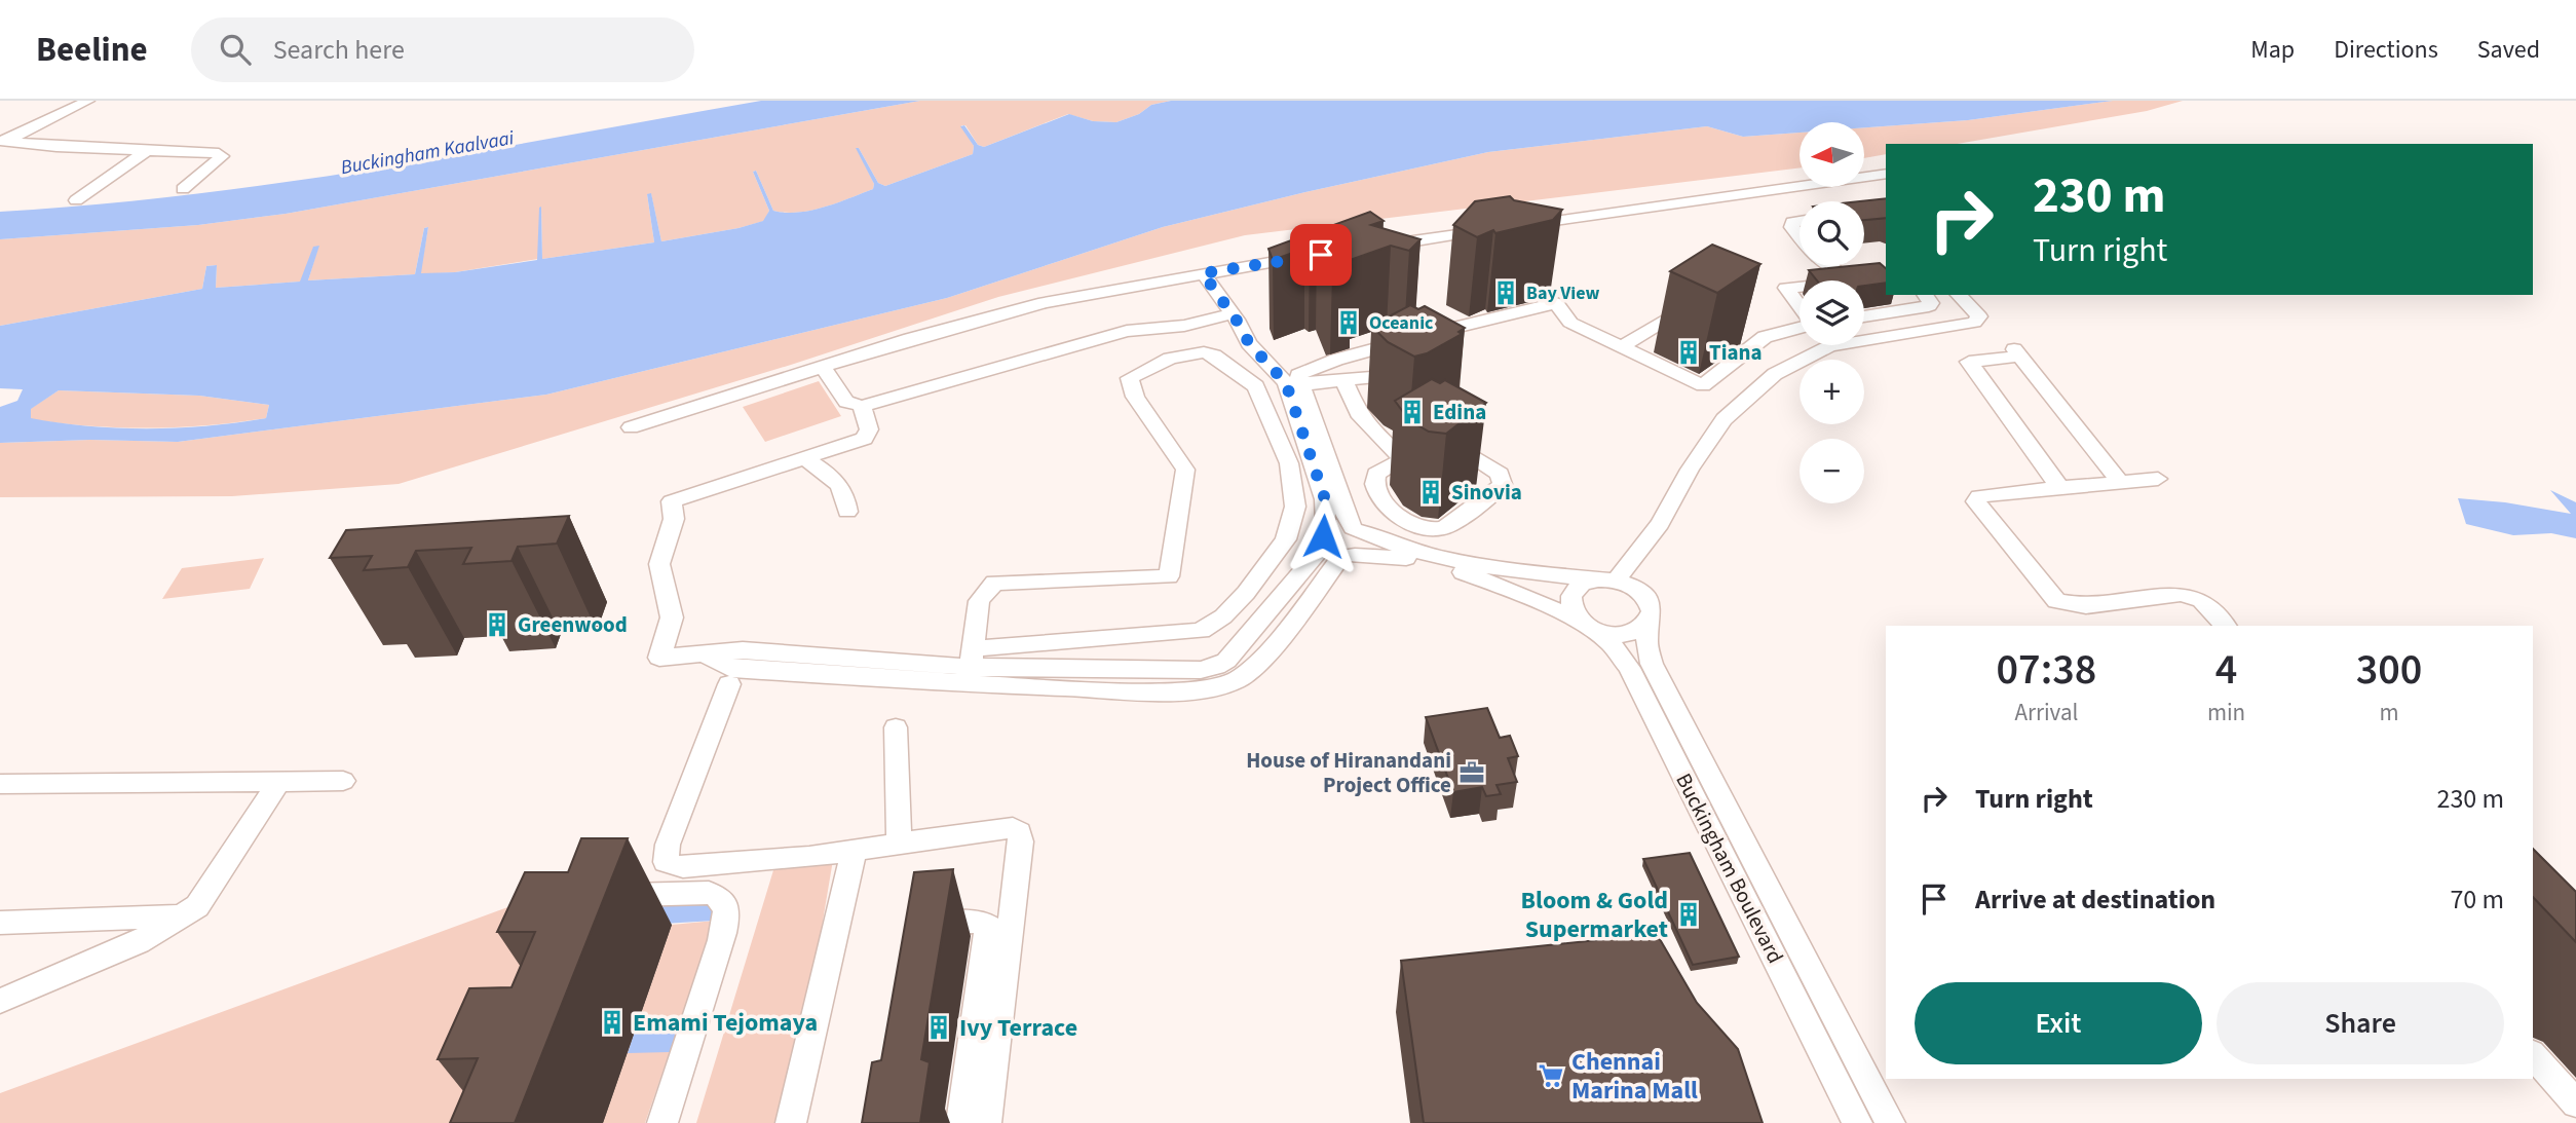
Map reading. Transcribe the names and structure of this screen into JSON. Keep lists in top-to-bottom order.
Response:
{
  "streets": {
    "street": ["Buckingham Boulevard"]
  },
  "water": ["Buckingham Kaalvaai"],
  "places": {
    "building": [
      "Bay View",
      "Oceanic",
      "Tiana",
      "Edina",
      "Sinovia",
      "Greenwood",
      "Bloom & Gold Supermarket",
      "Emami Tejomaya",
      "Ivy Terrace"
    ],
    "office": ["House of Hiranandani Project Office"],
    "supermarket": ["Chennai Marina Mall"]
  },
  "north": "left",
  "page": {
    "header": "Beeline",
    "search": "Search here",
    "nav": ["Map", "Directions", "Saved"],
    "map_buttons": ["+", "−"],
    "turn": ["230 m", "Turn right"],
    "eta": [
      "07:38",
      "Arrival",
      "4",
      "min",
      "300",
      "m"
    ],
    "list": [
      {
        "name": "Turn right",
        "value": "230 m"
      },
      {
        "name": "Arrive at destination",
        "value": "70 m"
      }
    ],
    "buttons": ["Exit", "Share"]
  }
}
